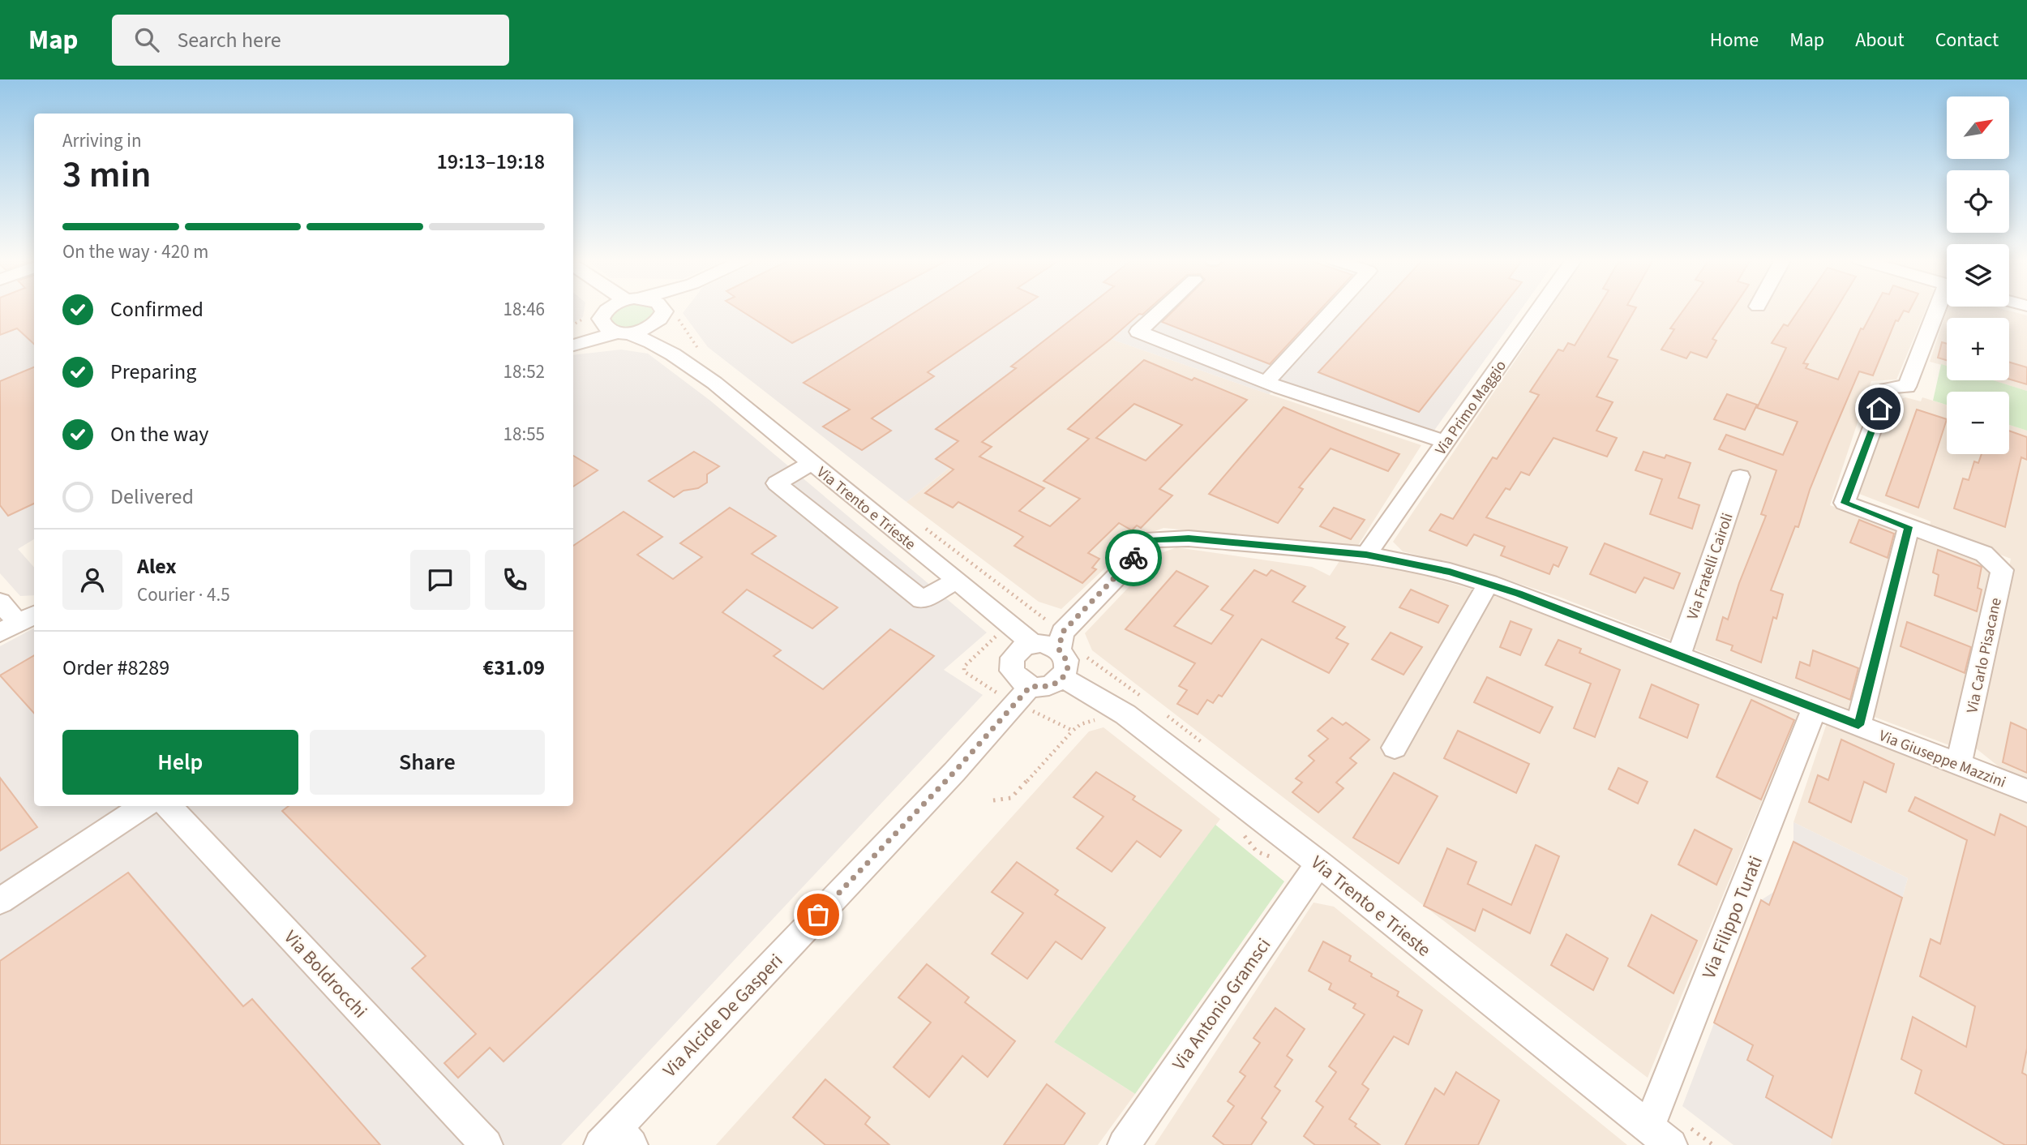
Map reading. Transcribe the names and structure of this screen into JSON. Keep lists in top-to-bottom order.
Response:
{
  "streets": {
    "street": [
      "Via Primo Maggio",
      "Via Trento e Trieste",
      "Via Fratelli Cairoli",
      "Via Carlo Pisacane",
      "Via Giuseppe Mazzini",
      "Via Filippo Turati",
      "Via Boldrocchi",
      "Via Antonio Gramsci",
      "Via Alcide De Gasperi"
    ]
  },
  "crossings": [
    ["Via Primo Maggio", "Via Giuseppe Mazzini"],
    ["Via Trento e Trieste", "Via Giuseppe Mazzini"],
    ["Via Trento e Trieste", "Via Filippo Turati"],
    ["Via Trento e Trieste", "Via Antonio Gramsci"],
    ["Via Trento e Trieste", "Via Alcide De Gasperi"],
    ["Via Fratelli Cairoli", "Via Giuseppe Mazzini"],
    ["Via Carlo Pisacane", "Via Giuseppe Mazzini"],
    ["Via Giuseppe Mazzini", "Via Filippo Turati"],
    ["Via Giuseppe Mazzini", "Via Alcide De Gasperi"]
  ],
  "north": "top right",
  "page": {
    "header": "Map",
    "search": "Search here",
    "nav": [
      "Home",
      "Map",
      "About",
      "Contact"
    ],
    "map_buttons": ["+", "−"],
    "heading": ["3 min", "Arriving in", "19:13–19:18"],
    "panel": [
      "Alex",
      "Courier · 4.5",
      "Order #8289",
      "€31.09"
    ],
    "bar": "On the way · 420 m",
    "list": [
      ["Confirmed", "18:46"],
      ["Preparing", "18:52"],
      ["On the way", "18:55"],
      "Delivered"
    ],
    "buttons": ["Help", "Share"]
  }
}
